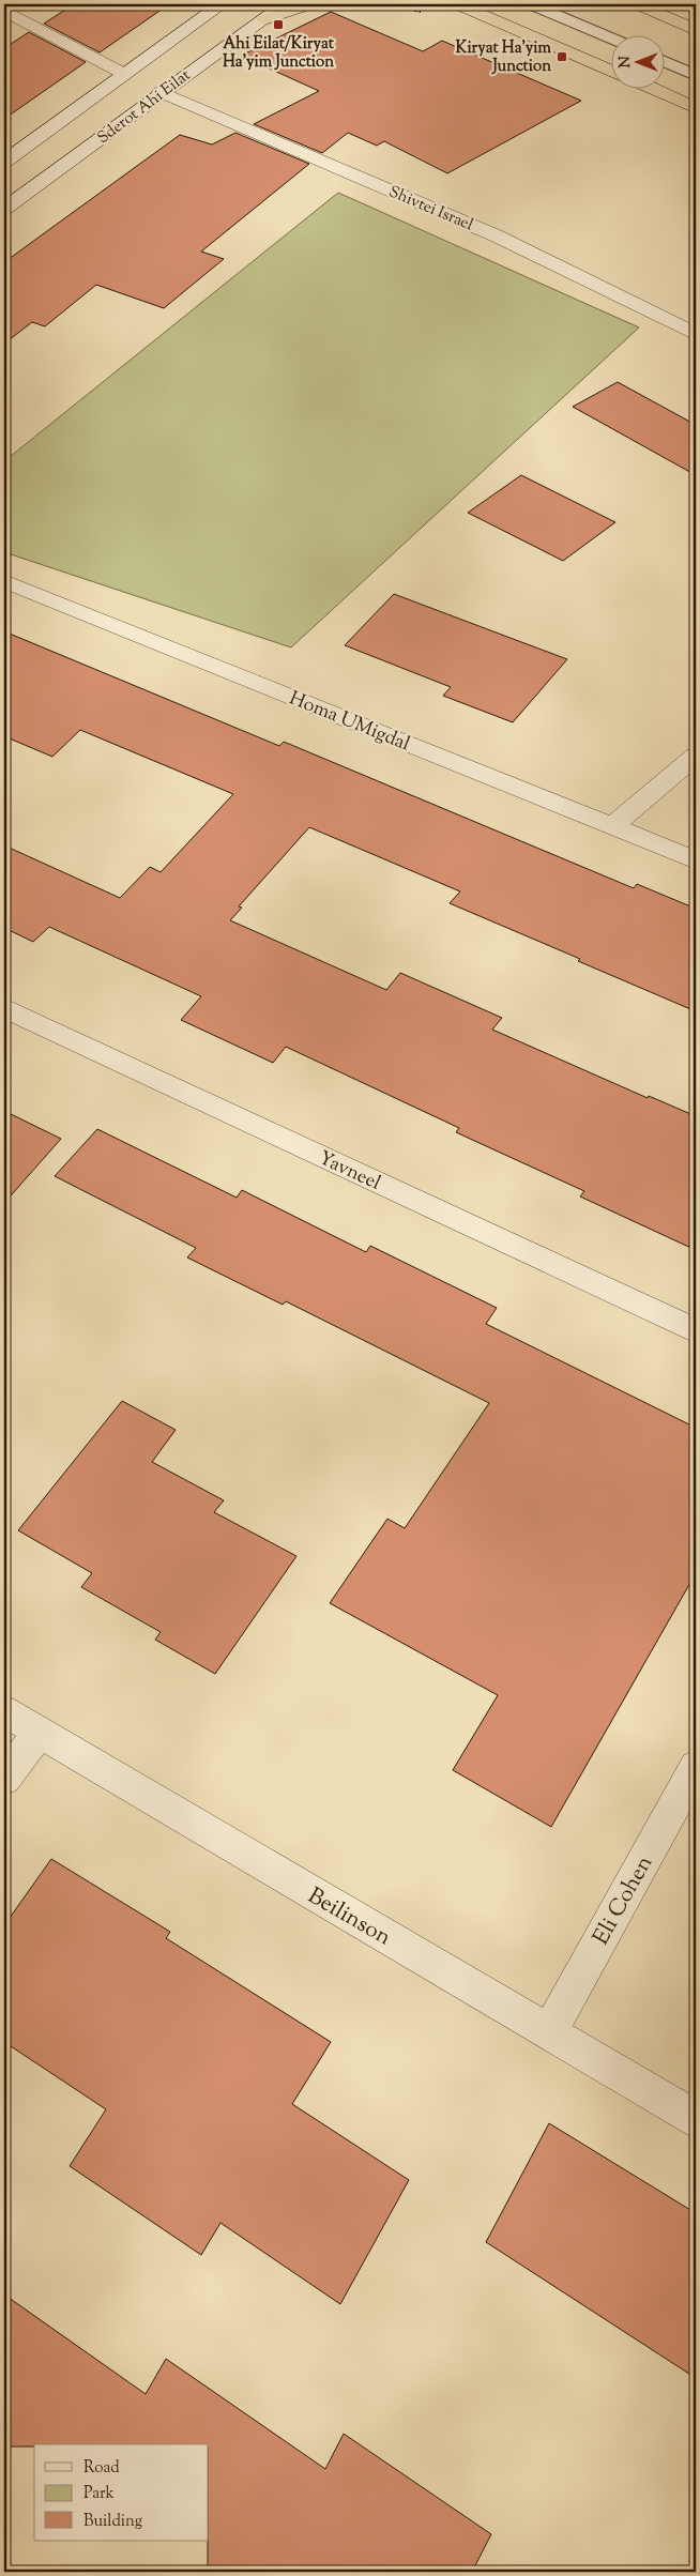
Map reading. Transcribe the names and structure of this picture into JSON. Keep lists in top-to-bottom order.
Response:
{
  "streets": {
    "street": [
      "Sderot Ahi Eilat",
      "Shivtei Israel",
      "Homa UMigdal",
      "Yavneel",
      "Eli Cohen",
      "Beilinson"
    ]
  },
  "crossings": [
    ["Sderot Ahi Eilat", "Shivtei Israel"],
    ["Eli Cohen", "Beilinson"]
  ],
  "places": {
    "transit": ["Ahi Eilat/Kiryat Ha'yim Junction", "Kiryat Ha'yim Junction"]
  },
  "legend": ["Road", "Park", "Building"],
  "north": "left"
}
